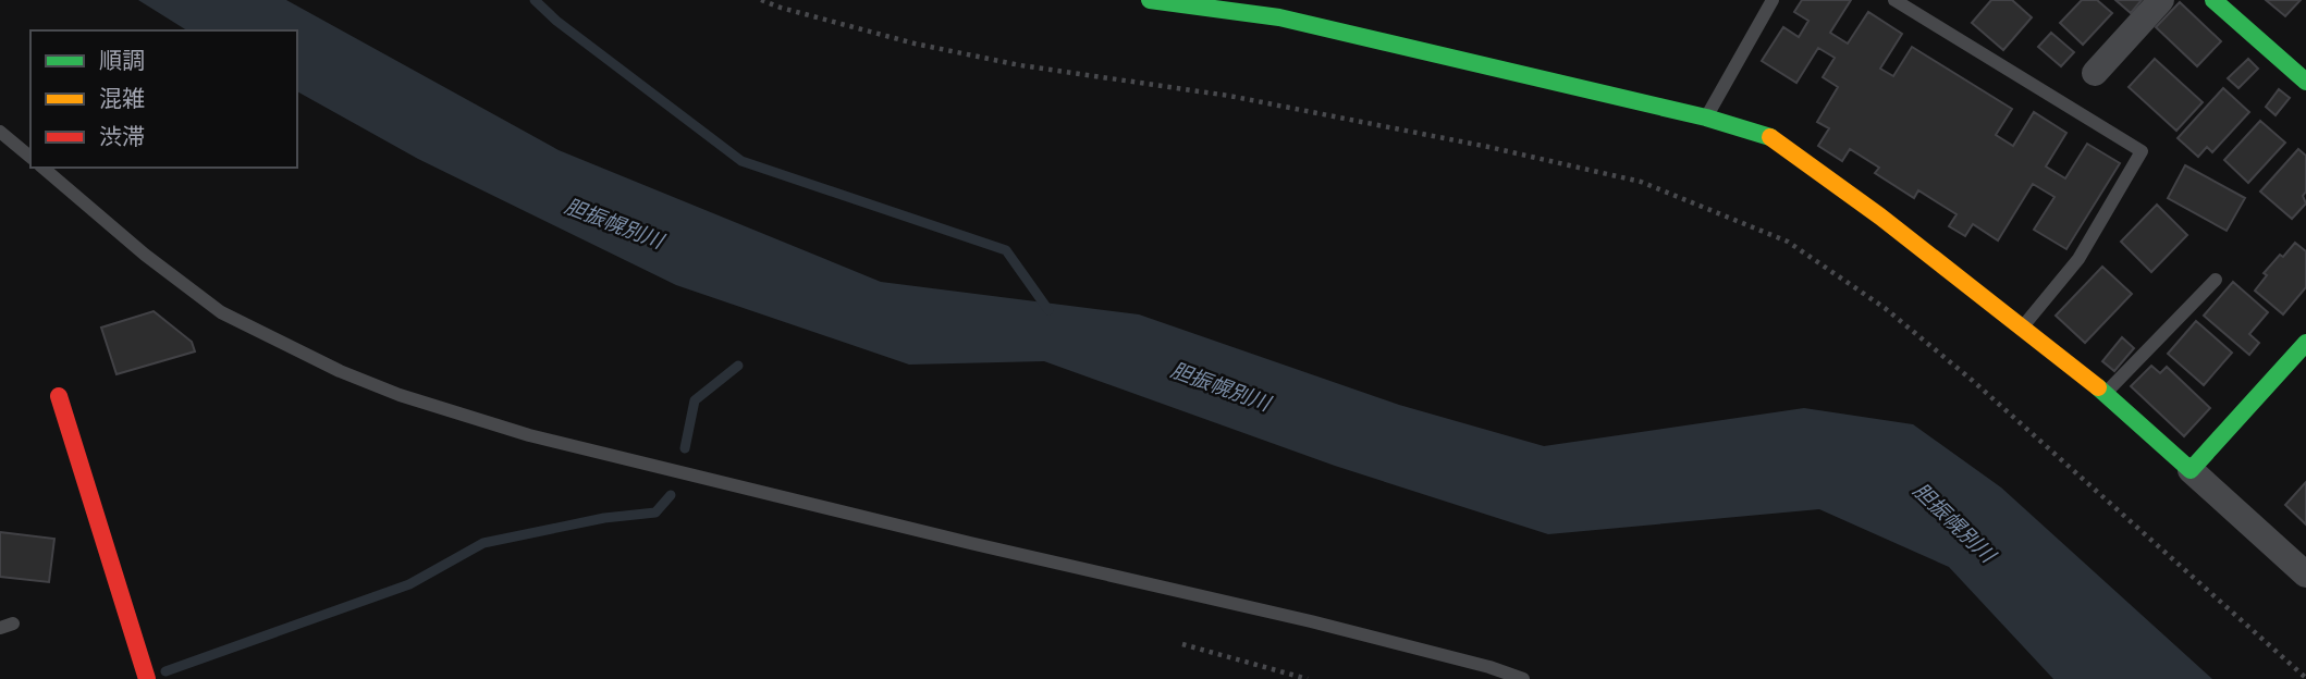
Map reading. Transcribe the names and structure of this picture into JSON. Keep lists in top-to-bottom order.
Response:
{
  "water": ["胆振幌別川"],
  "legend": ["順調", "混雑", "渋滞"]
}
